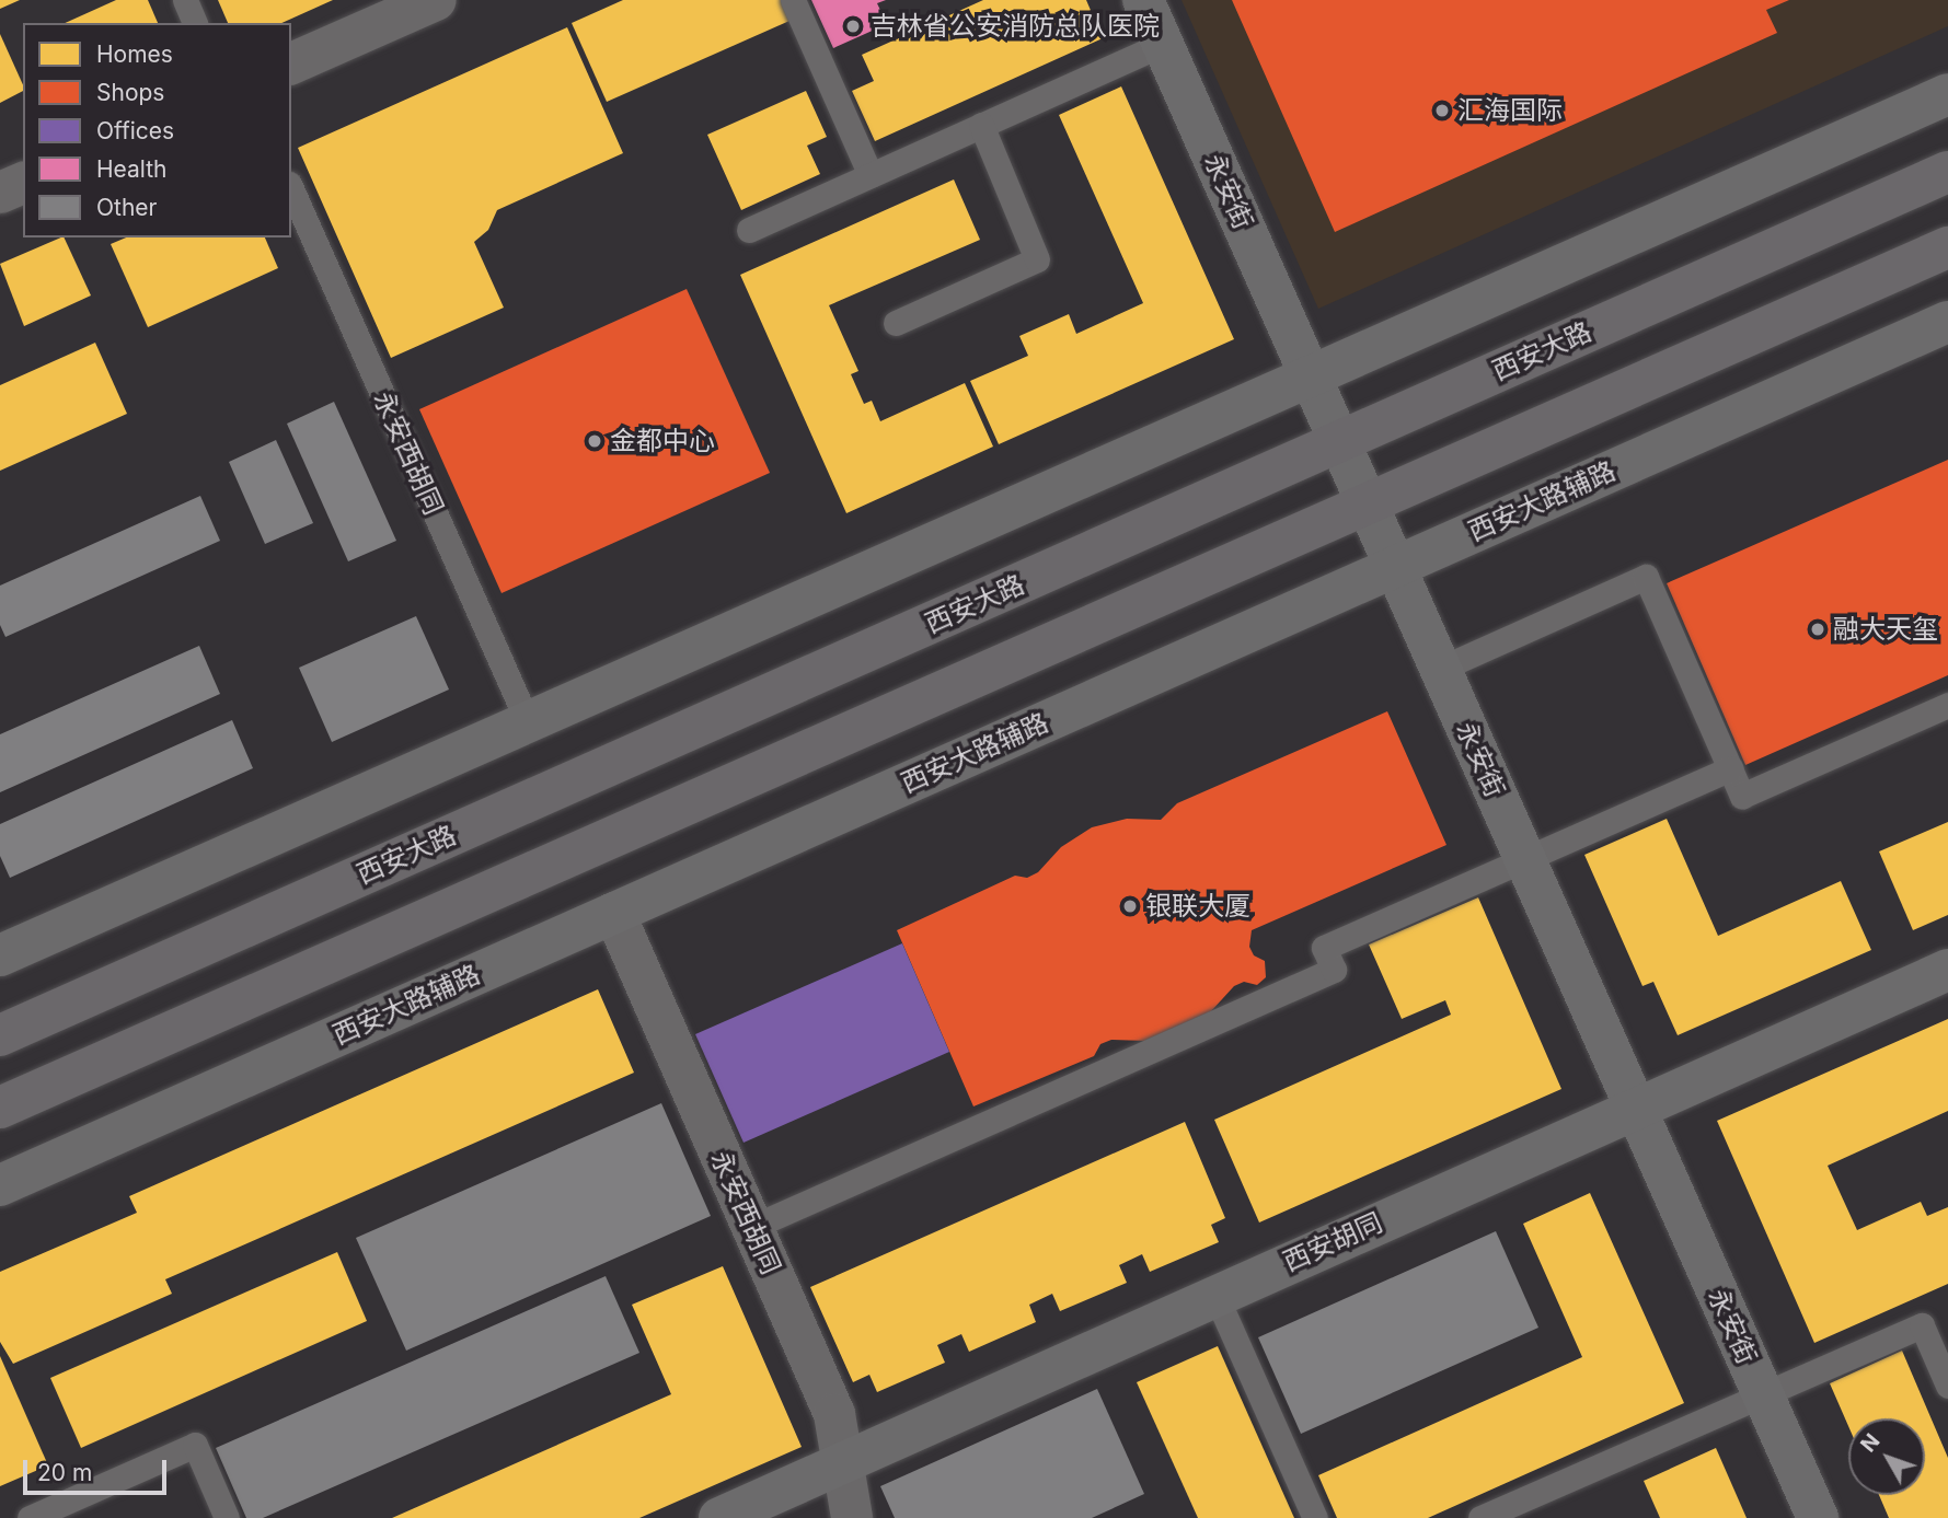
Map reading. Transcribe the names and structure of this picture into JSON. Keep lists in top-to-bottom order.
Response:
{
  "streets": {
    "main road": ["西安大路"],
    "street": [
      "永安街",
      "永安西胡同",
      "西安大路辅路",
      "西安胡同"
    ]
  },
  "crossings": [
    ["永安街", "西安大路"],
    ["永安街", "西安大路辅路"],
    ["永安街", "西安胡同"],
    ["永安西胡同", "西安大路辅路"],
    ["永安西胡同", "西安胡同"]
  ],
  "places": [
    "吉林省公安消防总队医院",
    "汇海国际",
    "金都中心",
    "融大天玺",
    "银联大厦"
  ],
  "legend": [
    "Homes",
    "Shops",
    "Offices",
    "Health",
    "Other"
  ],
  "scale_bar": "20 m",
  "north": "top left"
}
